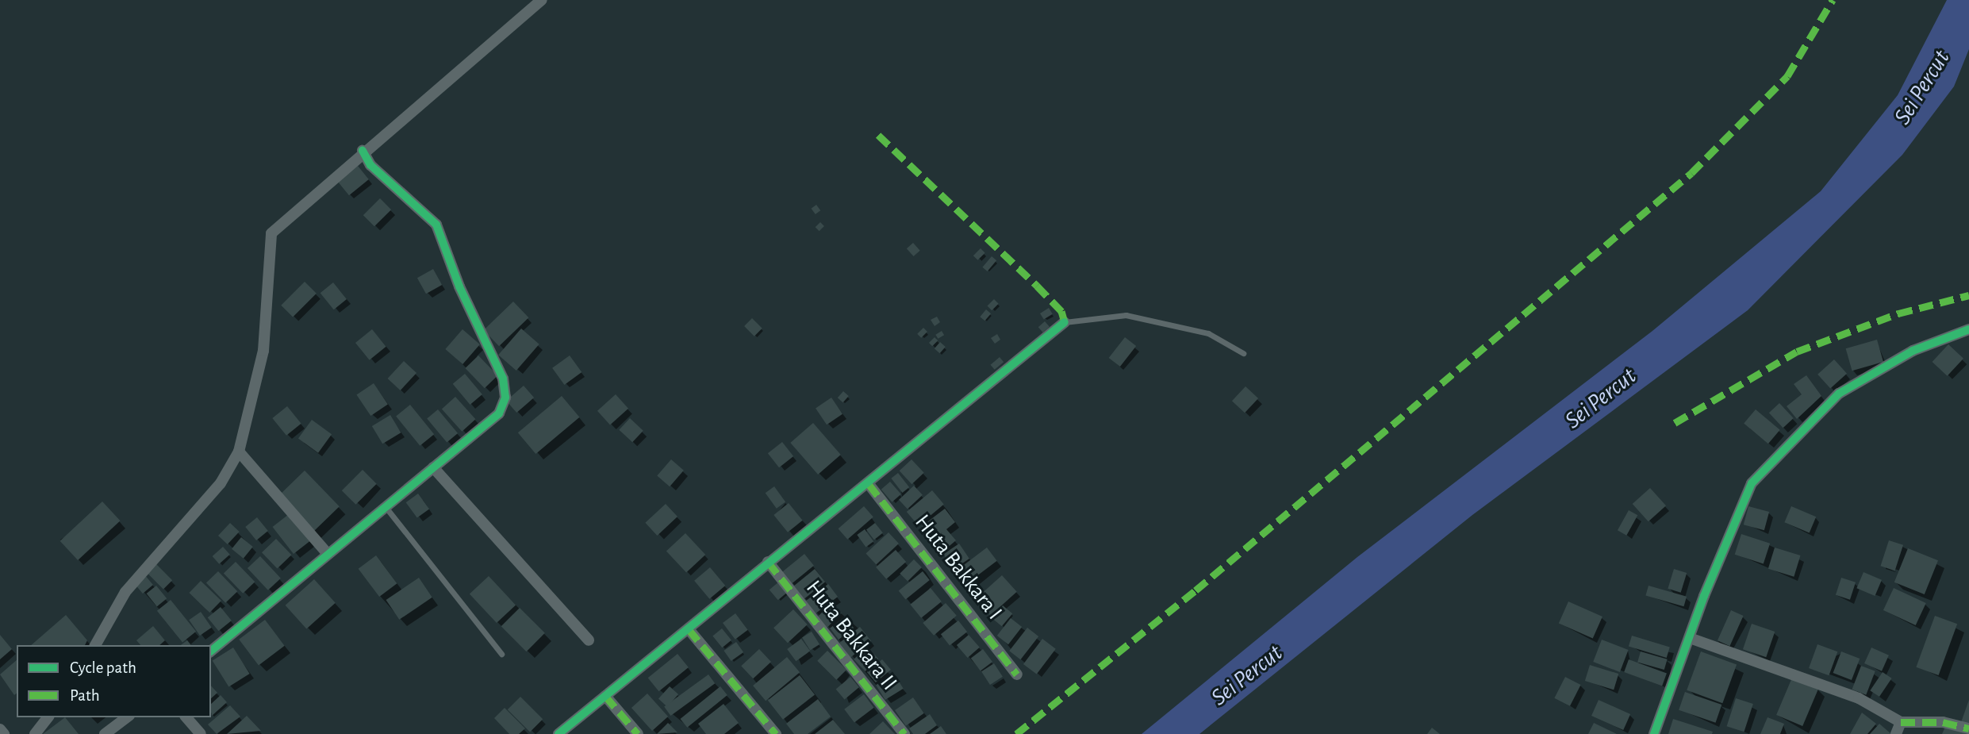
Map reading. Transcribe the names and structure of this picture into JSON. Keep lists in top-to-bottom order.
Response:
{
  "streets": {
    "street": ["Huta Bakkara I", "Huta Bakkara II"]
  },
  "water": ["Sei Percut"],
  "legend": ["Cycle path", "Path"]
}
